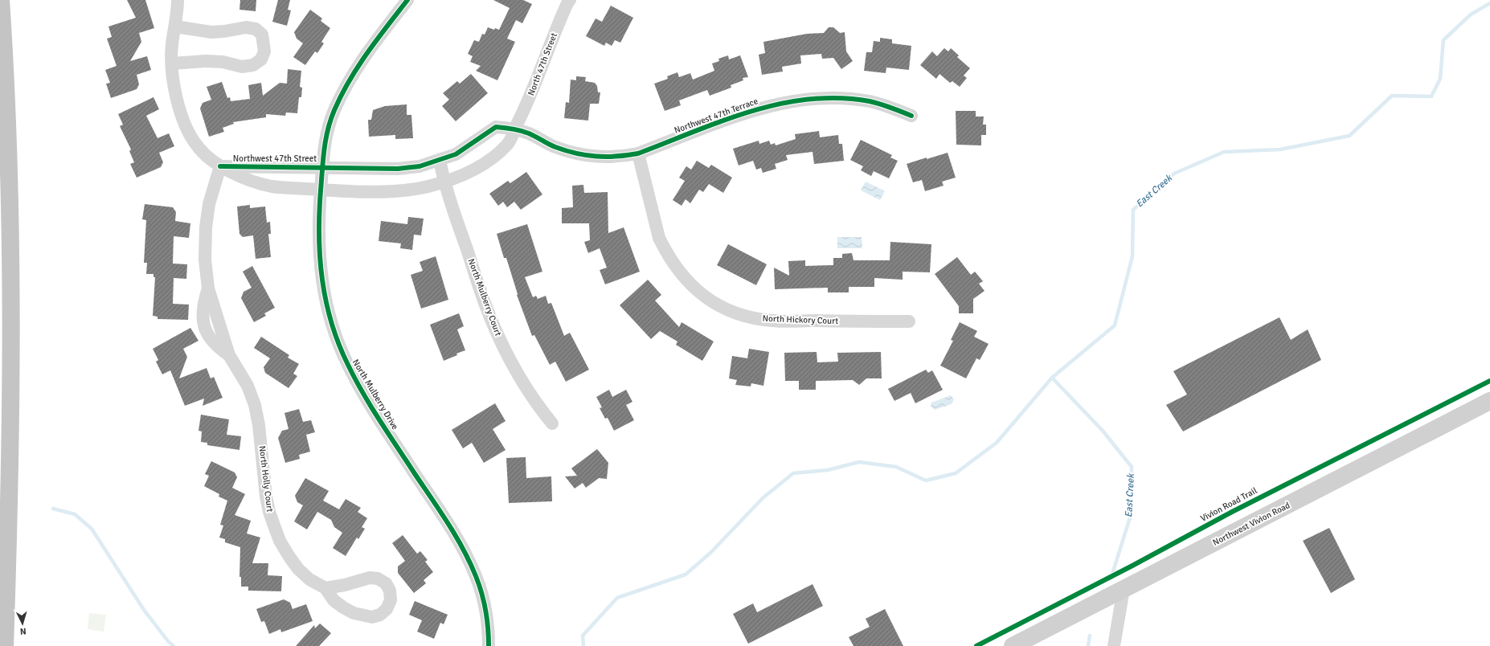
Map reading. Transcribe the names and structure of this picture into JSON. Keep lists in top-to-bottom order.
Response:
{
  "streets": {
    "main road": ["Northwest Vivion Road"],
    "street": [
      "North 47th Street",
      "Northwest 47th Terrace",
      "Northwest 47th Street",
      "North Mulberry Court",
      "North Hickory Court",
      "North Mulberry Drive",
      "North Holly Court"
    ],
    "cycle path": ["Vivion Road Trail"]
  },
  "crossings": [
    ["North 47th Street", "Northwest 47th Street"],
    ["Northwest 47th Terrace", "Northwest 47th Street"],
    ["Northwest 47th Terrace", "North Hickory Court"],
    ["Northwest 47th Street", "North Mulberry Court"],
    ["Northwest 47th Street", "North Mulberry Drive"],
    ["Northwest 47th Street", "North Holly Court"]
  ],
  "water": ["East Creek"],
  "north": "bottom"
}
